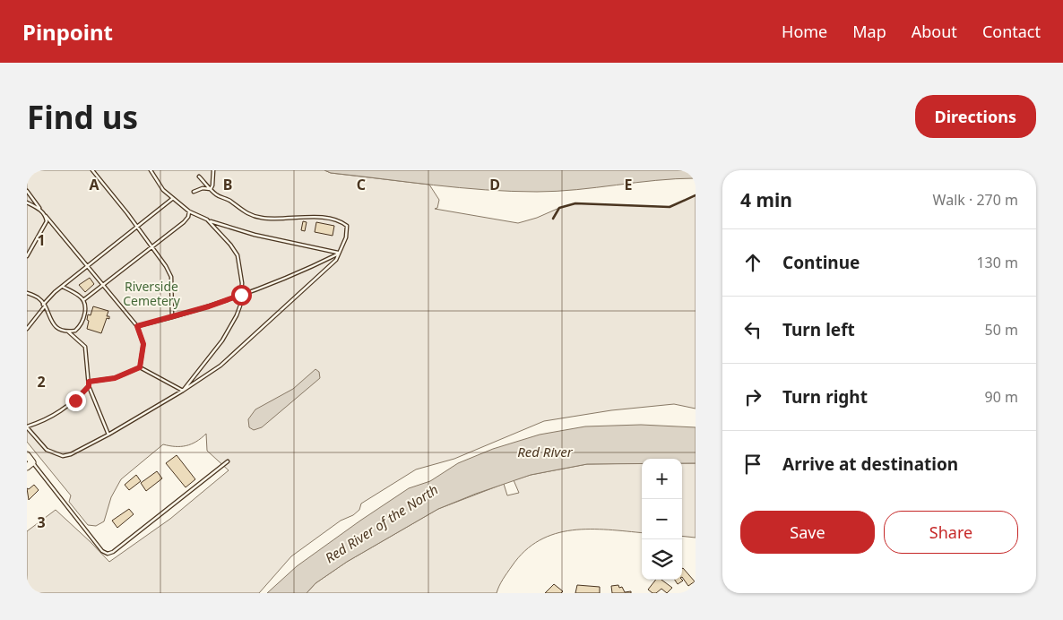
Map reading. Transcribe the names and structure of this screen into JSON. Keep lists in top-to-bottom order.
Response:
{
  "water": ["Red River", "Red River of the North"],
  "parks": ["Riverside Cemetery"],
  "page": {
    "header": "Pinpoint",
    "nav": [
      "Home",
      "Map",
      "About",
      "Contact"
    ],
    "buttons": [
      "Directions",
      ["Save", "Share"]
    ],
    "title": "Find us",
    "heading": ["4 min", "Walk · 270 m"],
    "list": [
      ["Continue", "130 m"],
      ["Turn left", "50 m"],
      ["Turn right", "90 m"],
      "Arrive at destination"
    ],
    "map_buttons": ["+", "−"]
  },
  "grid": {
    "columns": [
      "A",
      "B",
      "C",
      "D",
      "E"
    ],
    "rows": ["1", "2", "3"]
  }
}
